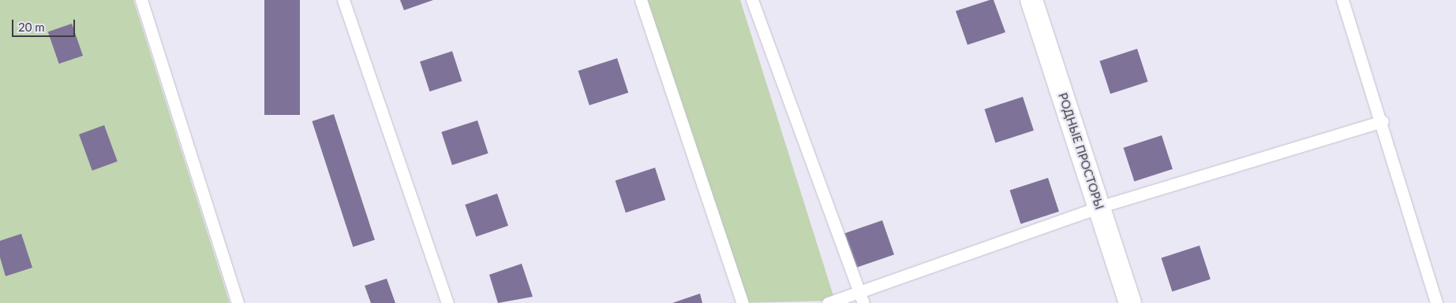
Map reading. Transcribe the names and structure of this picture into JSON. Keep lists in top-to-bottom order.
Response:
{
  "streets": {
    "street": ["РОДНЫЕ ПРОСТОРЫ"]
  },
  "scale_bar": "20 m"
}
